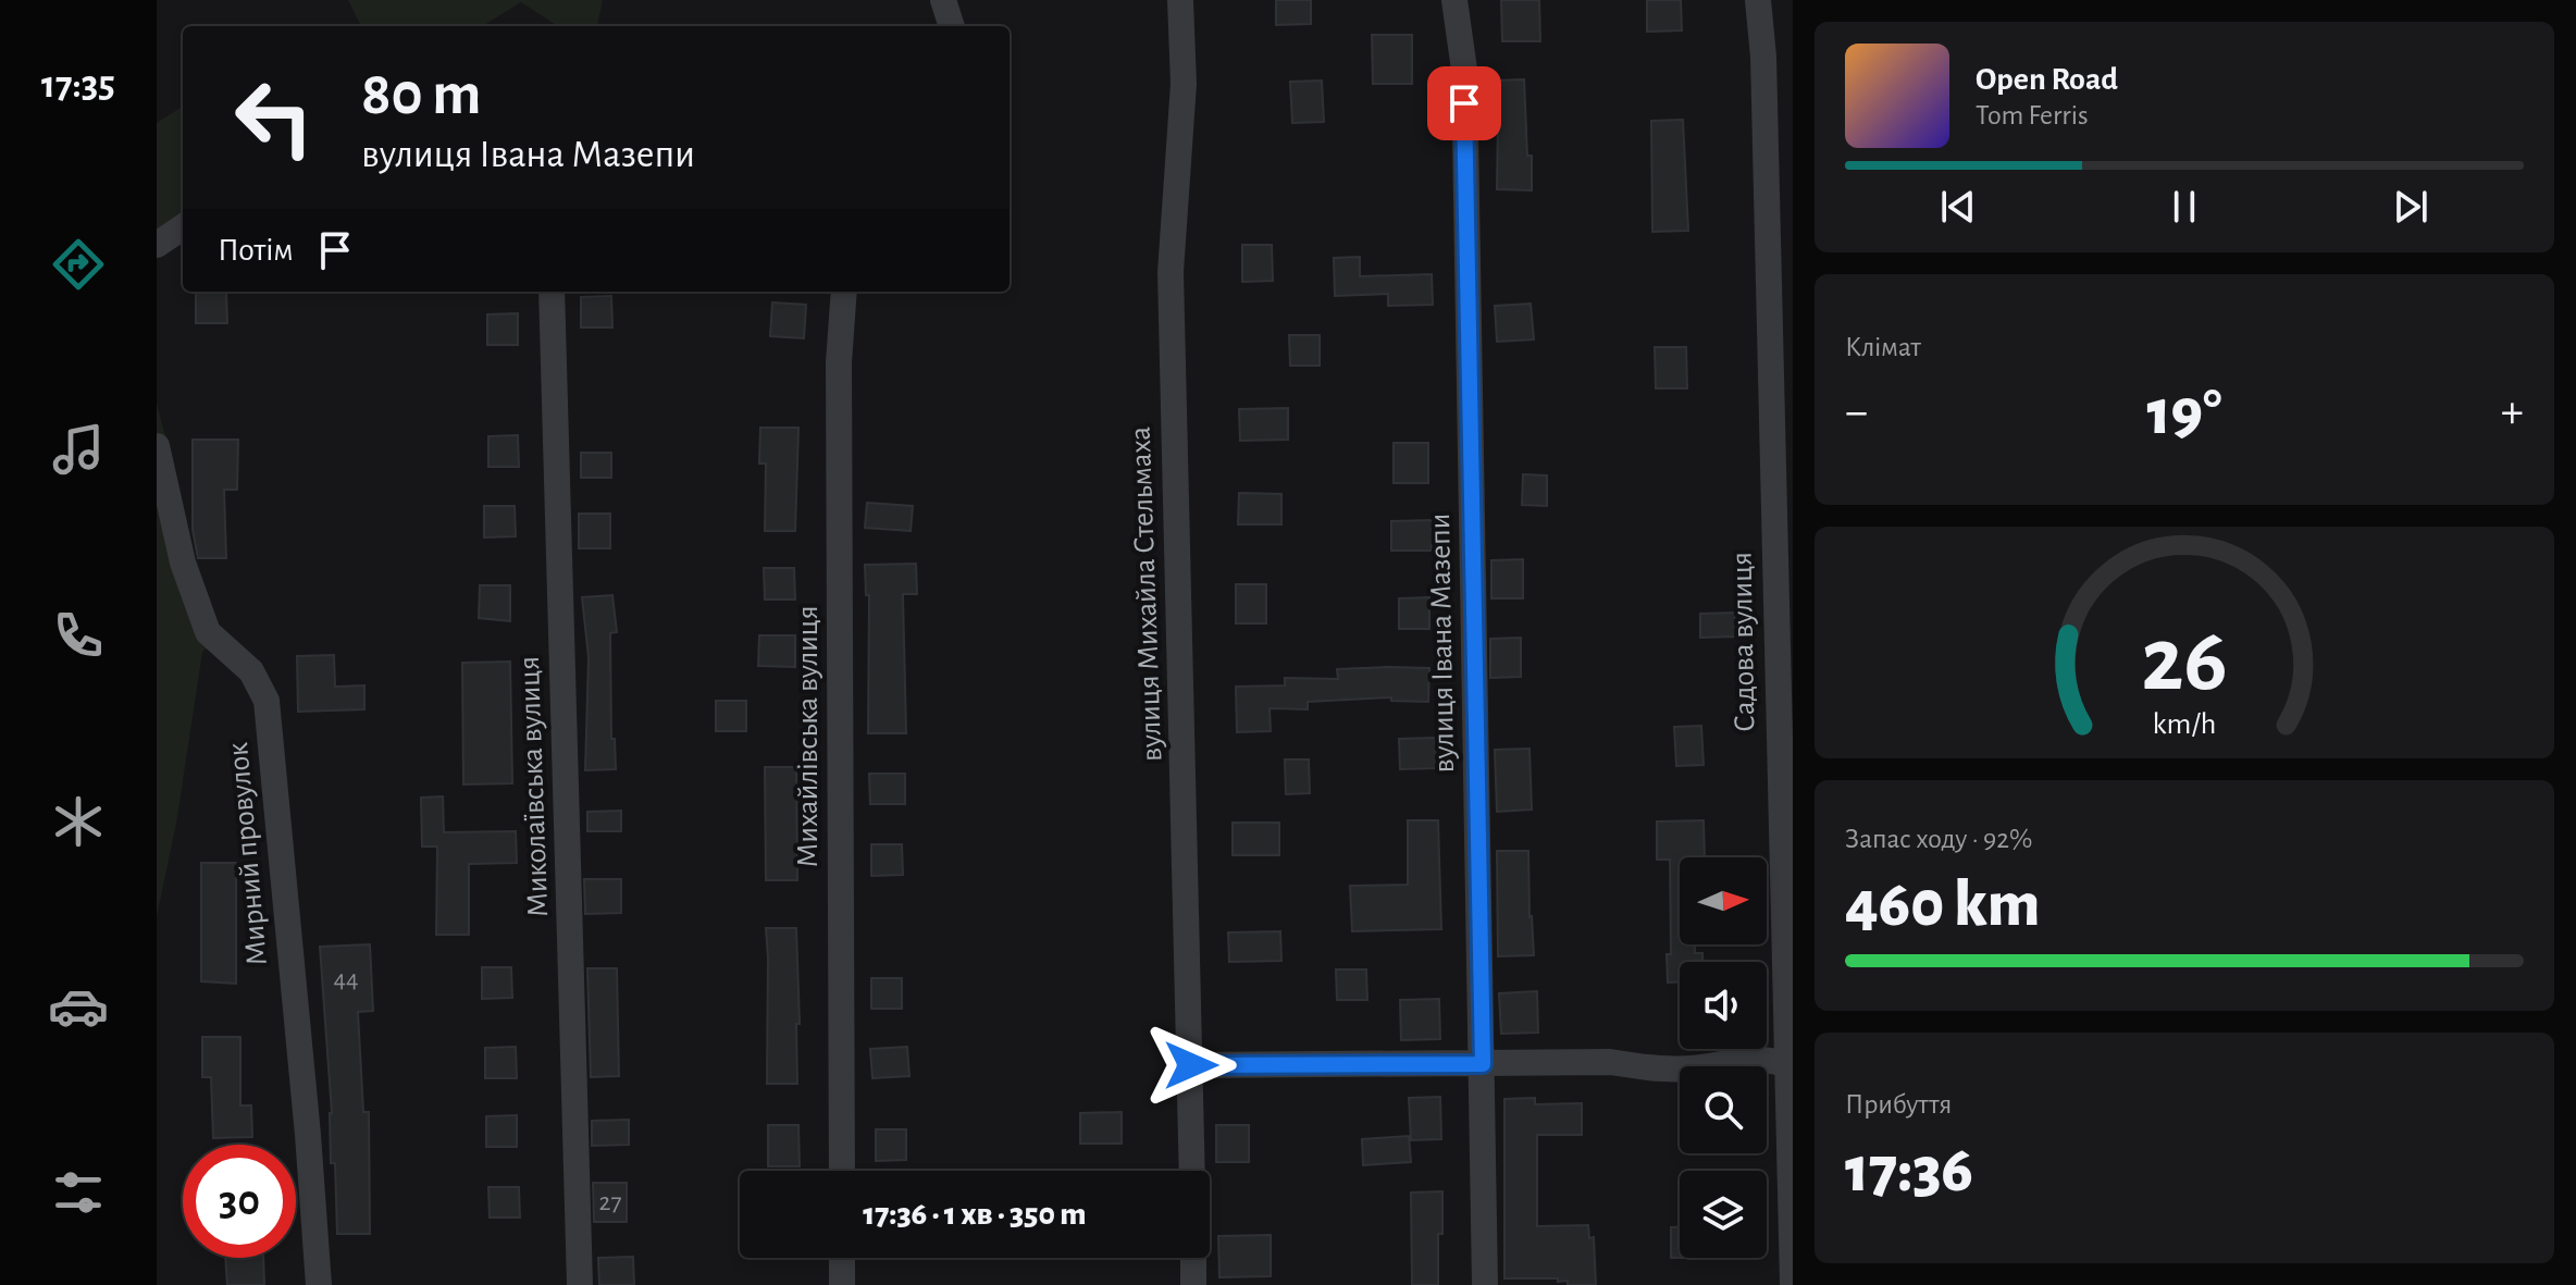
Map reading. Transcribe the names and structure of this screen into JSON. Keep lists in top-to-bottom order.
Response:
{
  "streets": {
    "street": [
      "вулиця Михайла Стельмаха",
      "Садова вулиця",
      "вулиця Івана Мазепи",
      "Михайлівська вулиця",
      "Миколаївська вулиця",
      "Мирний провулок"
    ]
  },
  "house_numbers": ["44", "27"],
  "north": "right",
  "page": {
    "tabs": "17:35",
    "turn": ["80 m", "вулиця Івана Мазепи"],
    "song": ["Open Road", "Tom Ferris"],
    "then": "Потім",
    "tile": [
      "Клімат",
      ["Запас ходу · 92%", "460 km"],
      ["Прибуття", "17:36"]
    ],
    "heat": ["−", "19°", "+"],
    "limit": "30",
    "trip": "17:36 · 1 хв · 350 m",
    "gauge": ["26", "km/h"]
  }
}
